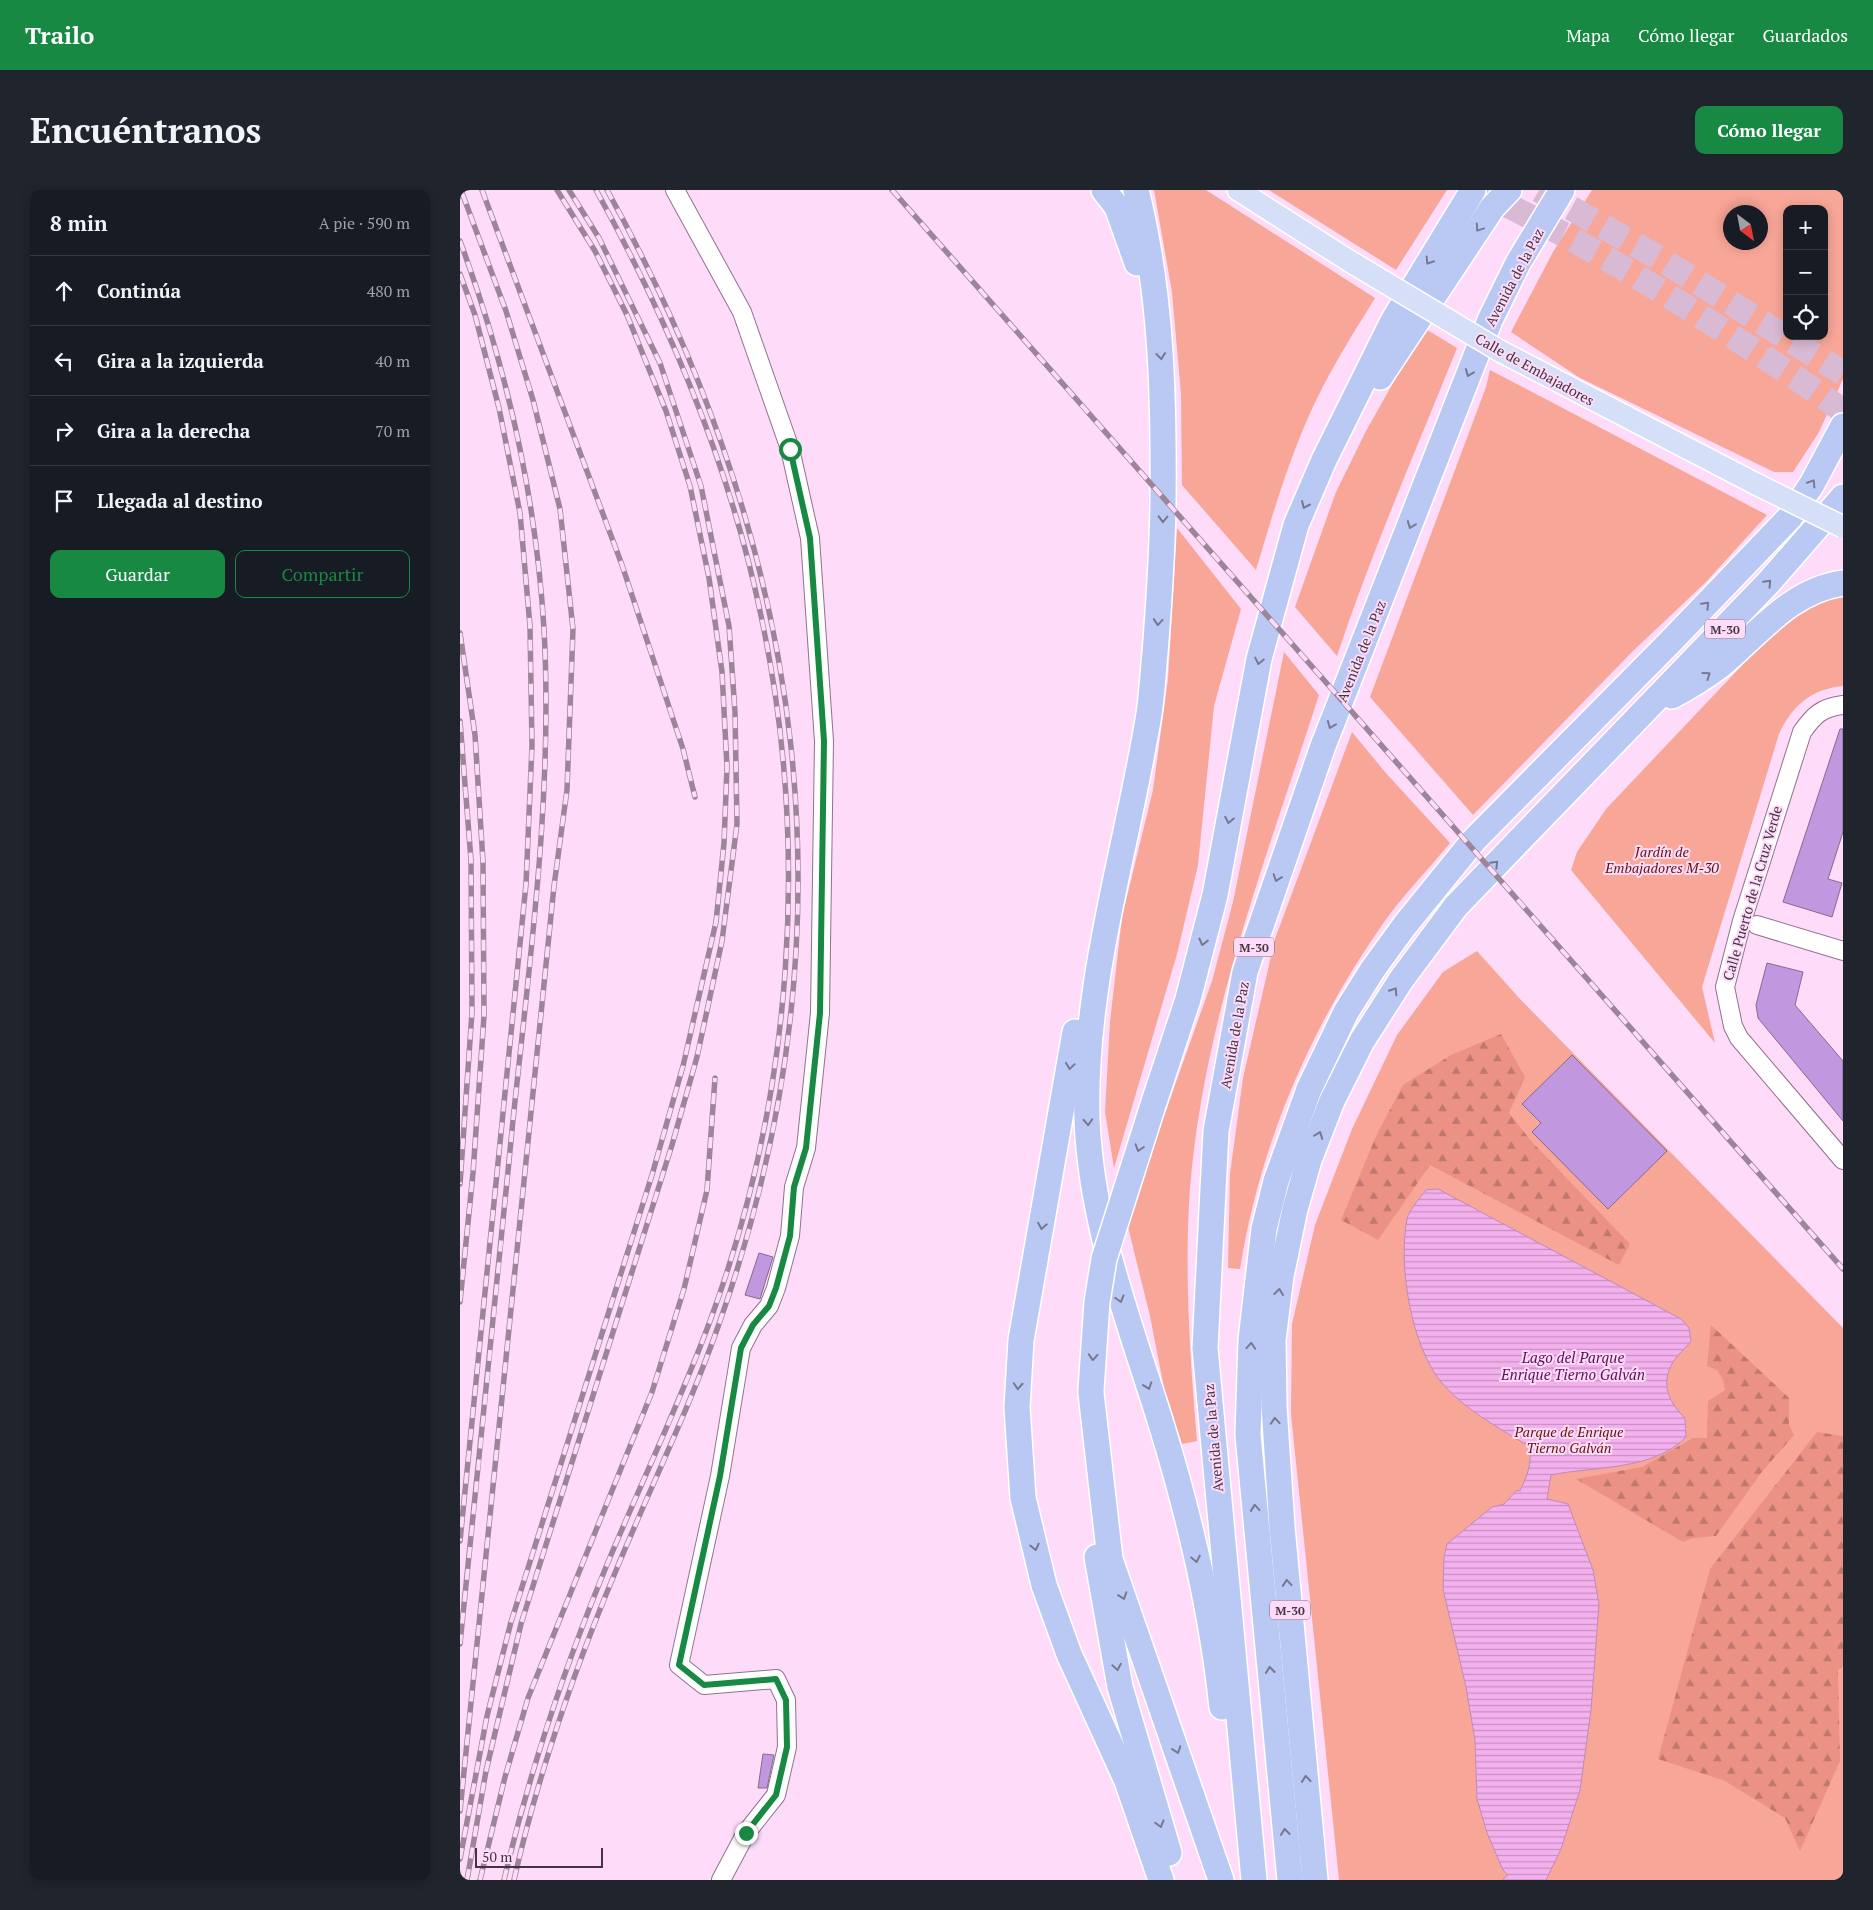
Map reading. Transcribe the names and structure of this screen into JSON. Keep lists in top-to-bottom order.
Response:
{
  "streets": {
    "highway": ["Avenida de la Paz", "M-30"],
    "main road": ["Calle de Embajadores"],
    "street": ["Calle Puerto de la Cruz Verde"]
  },
  "water": ["Lago del Parque Enrique Tierno Galván"],
  "parks": ["Jardín de Embajadores M-30", "Parque de Enrique Tierno Galván"],
  "scale_bar": "50 m",
  "north": "bottom right",
  "page": {
    "header": "Trailo",
    "nav": ["Mapa", "Cómo llegar", "Guardados"],
    "buttons": [
      "Cómo llegar",
      ["Guardar", "Compartir"]
    ],
    "title": "Encuéntranos",
    "heading": ["8 min", "A pie · 590 m"],
    "map_buttons": ["+", "−"],
    "list": [
      ["Continúa", "480 m"],
      ["Gira a la izquierda", "40 m"],
      ["Gira a la derecha", "70 m"],
      "Llegada al destino"
    ],
    "scale": "50 m"
  }
}
